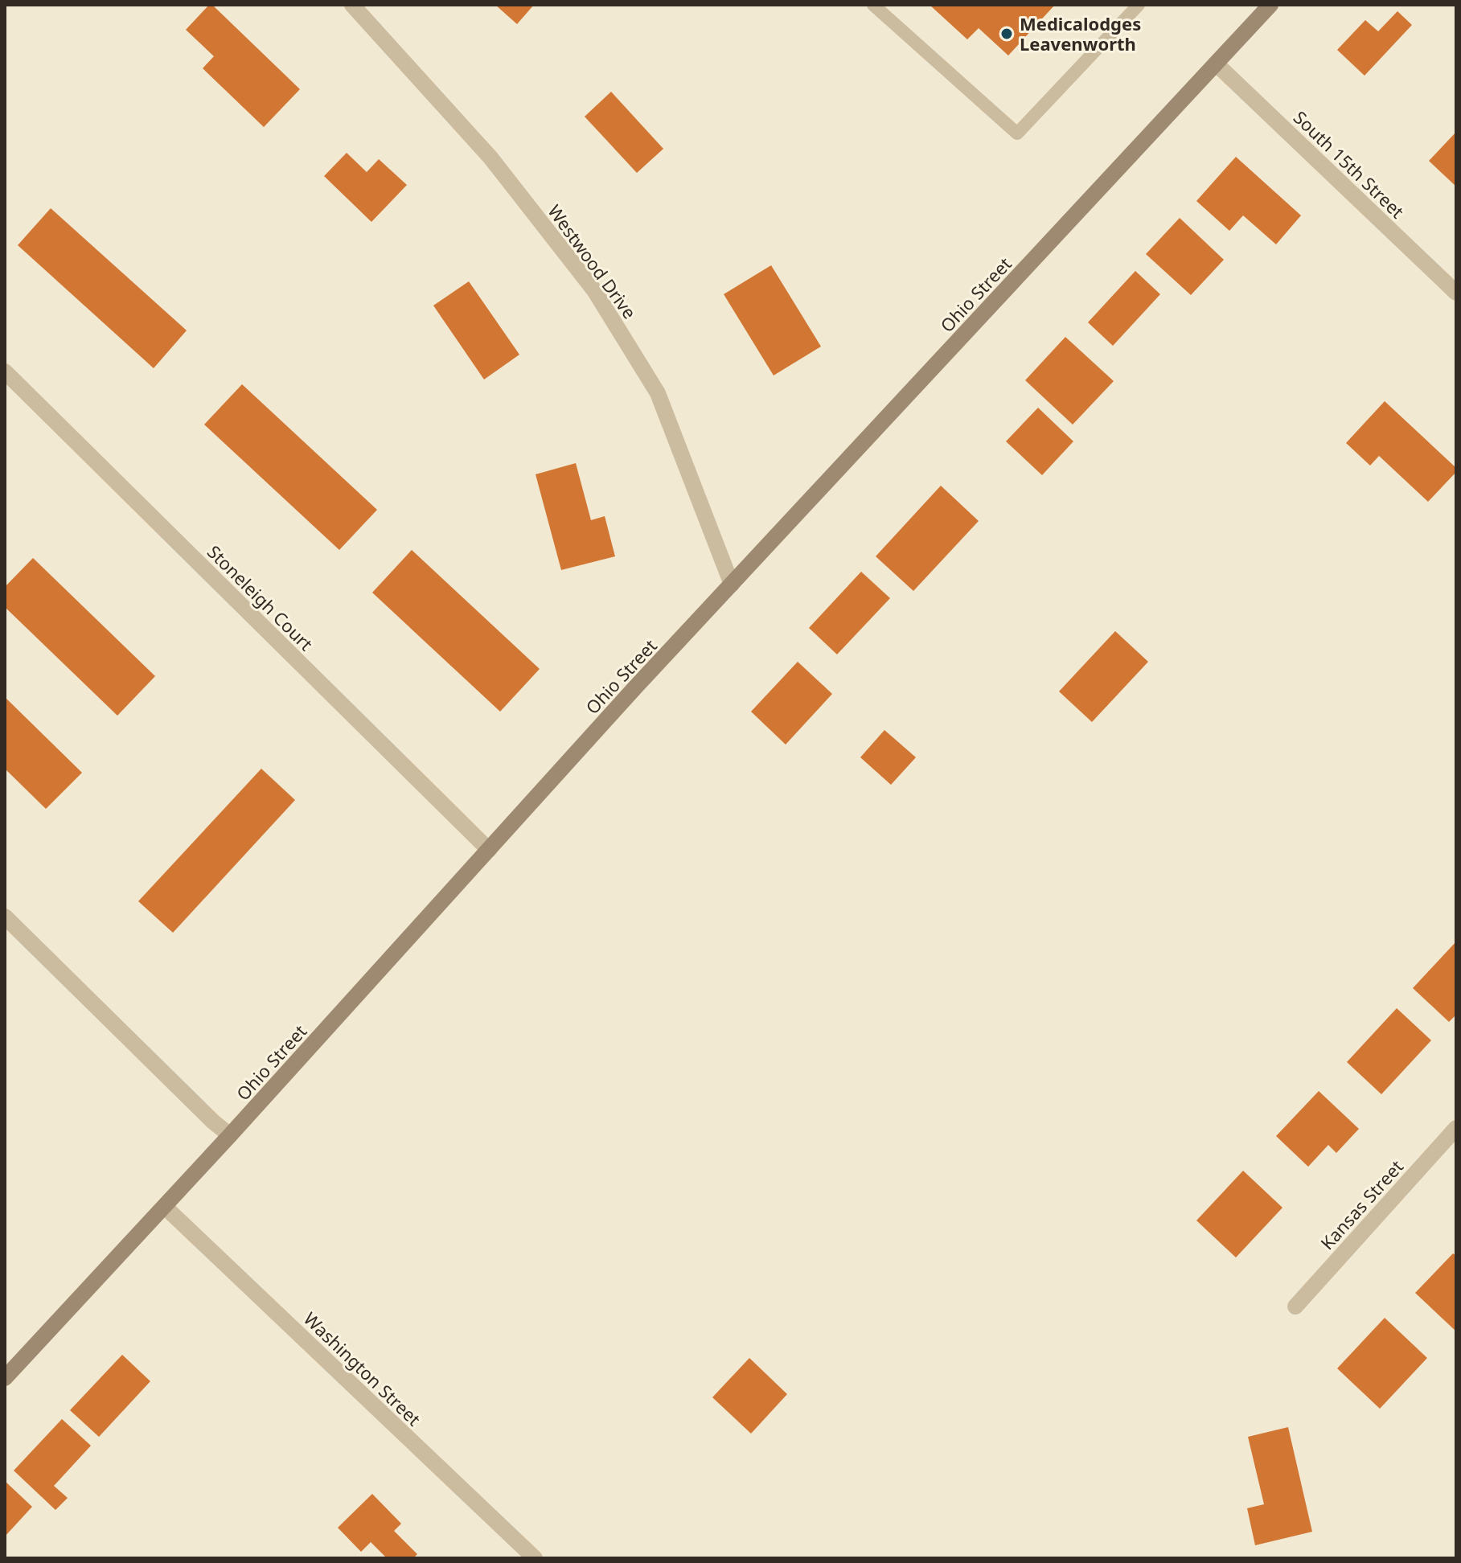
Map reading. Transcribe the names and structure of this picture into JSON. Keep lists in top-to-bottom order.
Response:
{
  "streets": {
    "street": [
      "South 15th Street",
      "Westwood Drive",
      "Ohio Street",
      "Stoneleigh Court",
      "Kansas Street",
      "Washington Street"
    ]
  },
  "crossings": [
    ["South 15th Street", "Ohio Street"],
    ["Westwood Drive", "Ohio Street"],
    ["Ohio Street", "Stoneleigh Court"],
    ["Ohio Street", "Washington Street"]
  ],
  "places": ["Medicalodges Leavenworth"]
}
